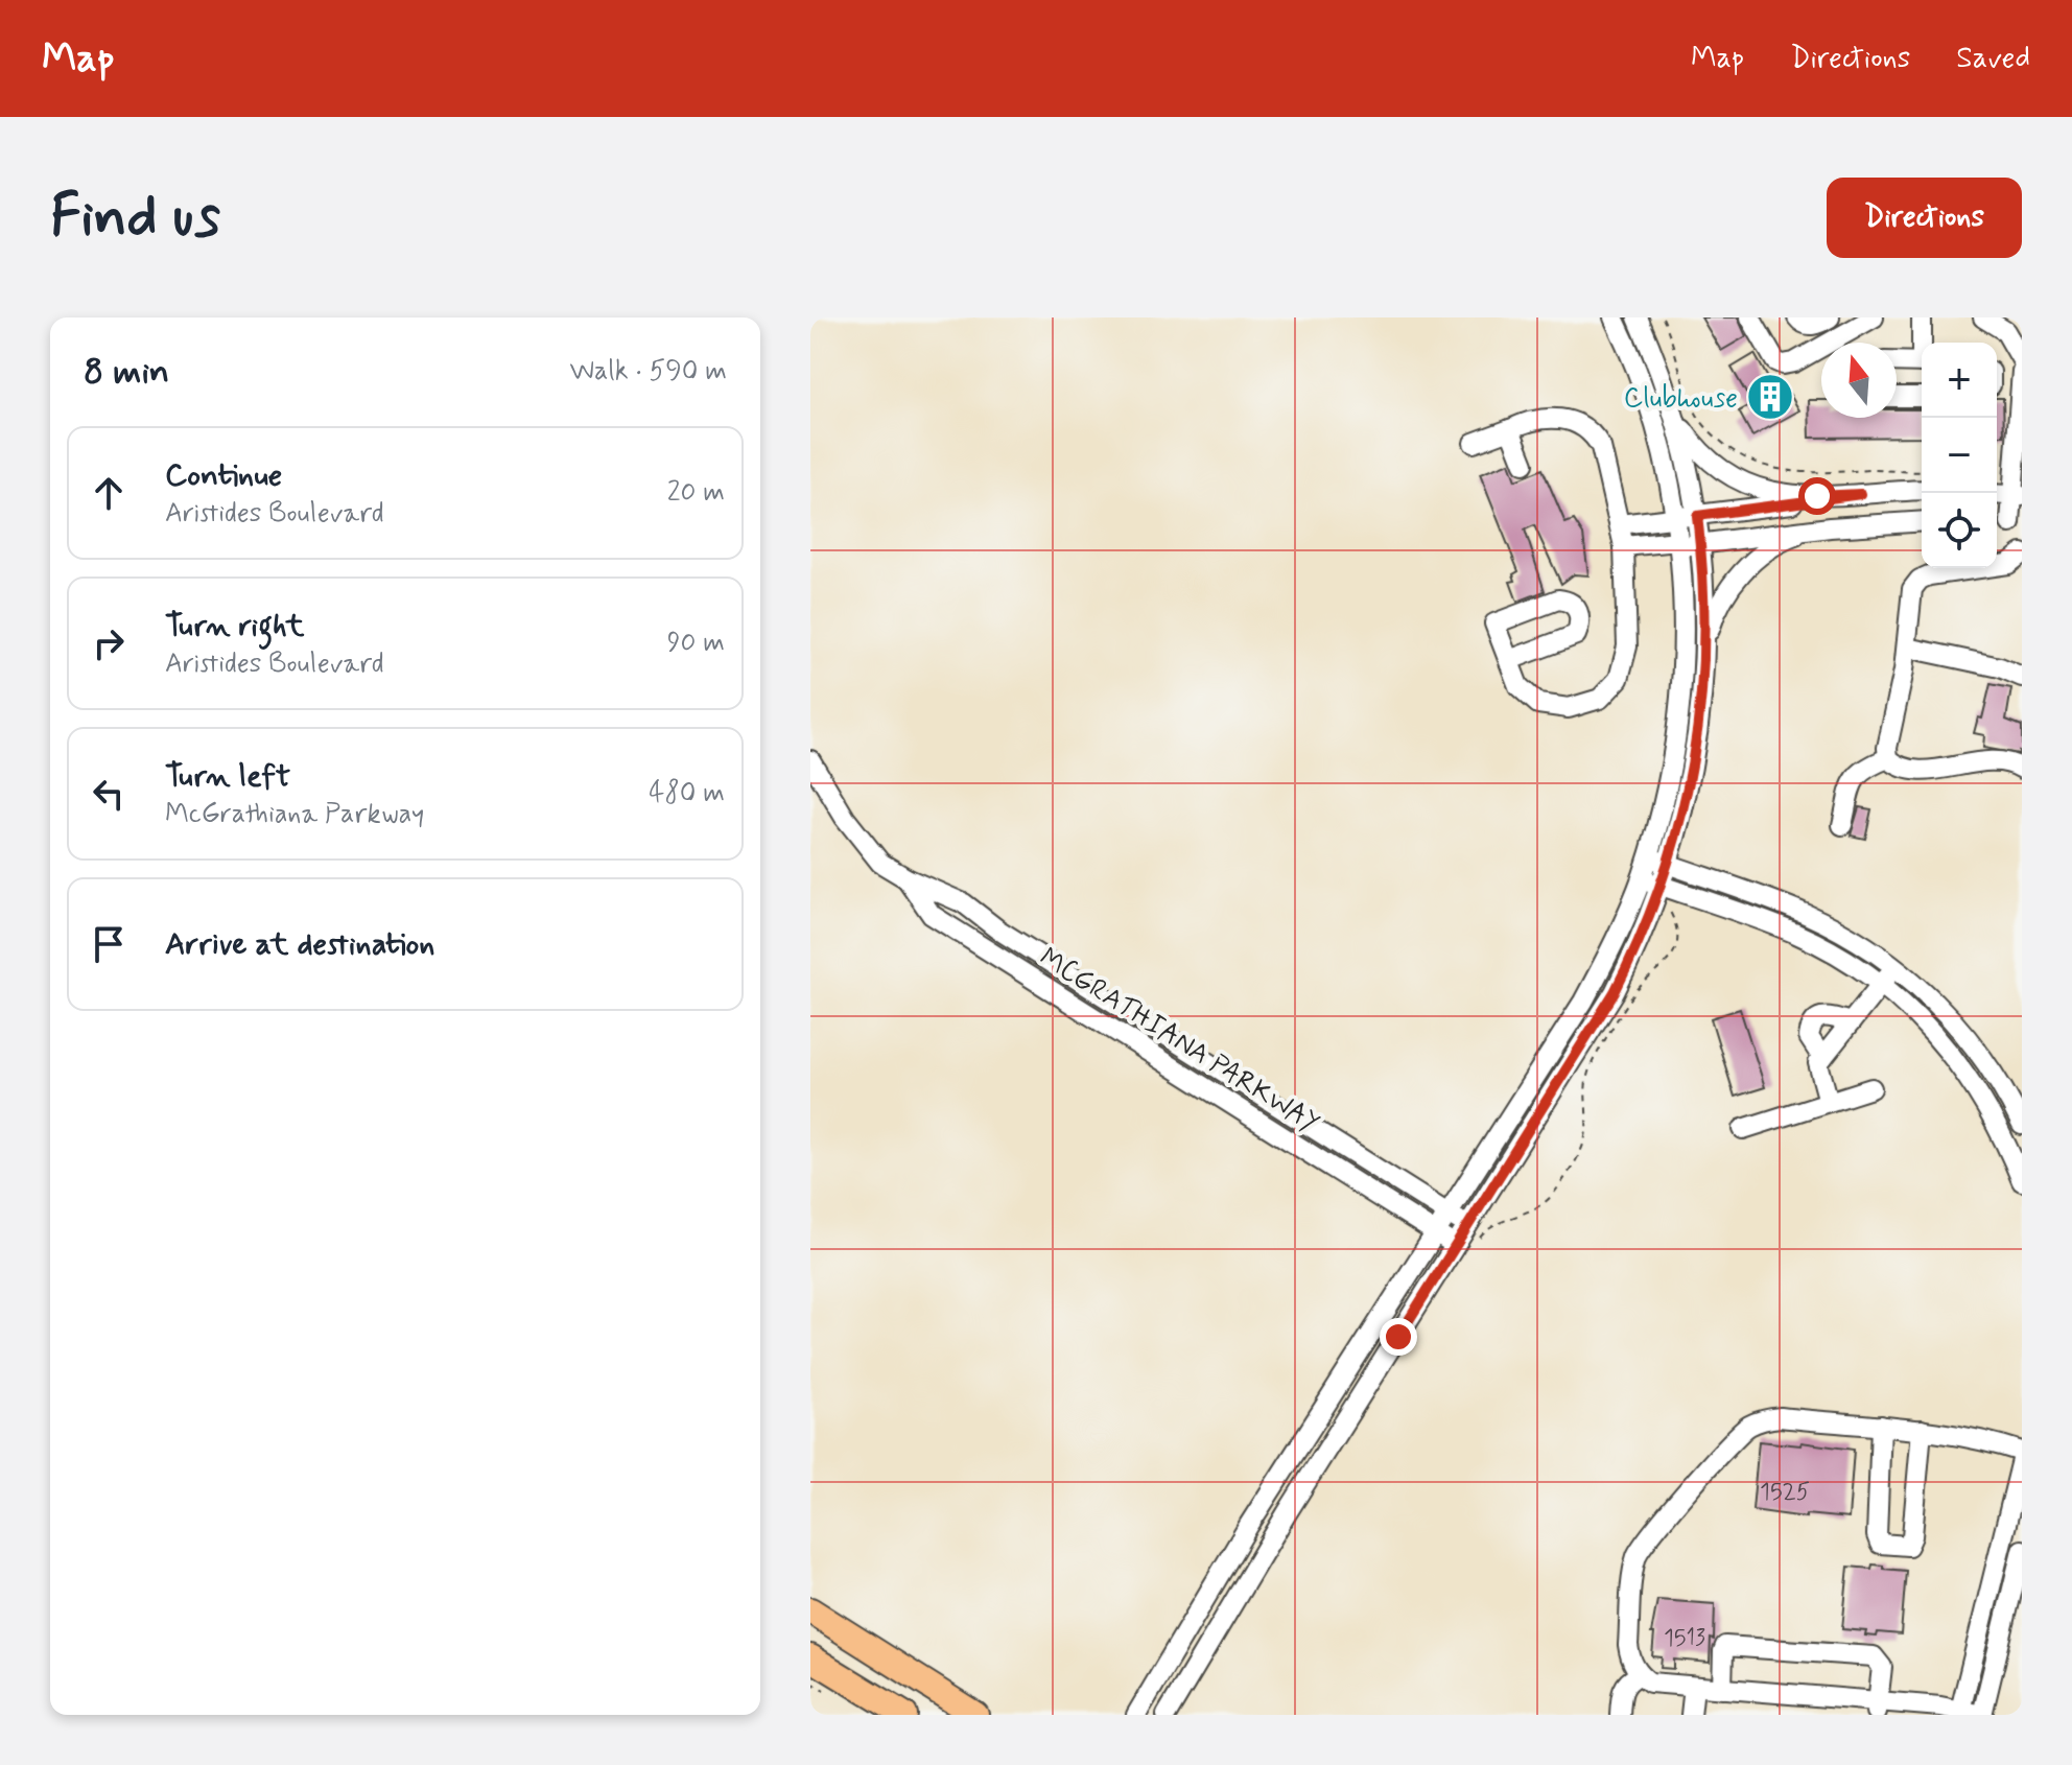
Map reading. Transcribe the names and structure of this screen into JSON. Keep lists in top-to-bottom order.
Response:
{
  "streets": {
    "street": ["MCGRATHIANA PARKWAY"]
  },
  "places": {
    "building": ["Clubhouse"]
  },
  "house_numbers": ["1525", "1513"],
  "north": "top",
  "page": {
    "header": "Map",
    "nav": ["Map", "Directions", "Saved"],
    "buttons": "Directions",
    "title": "Find us",
    "heading": ["8 min", "Walk · 590 m"],
    "map_buttons": ["+", "−"],
    "list": [
      ["Continue", "Aristides Boulevard", "20 m"],
      ["Turn right", "Aristides Boulevard", "90 m"],
      ["Turn left", "McGrathiana Parkway", "480 m"],
      "Arrive at destination"
    ]
  }
}
